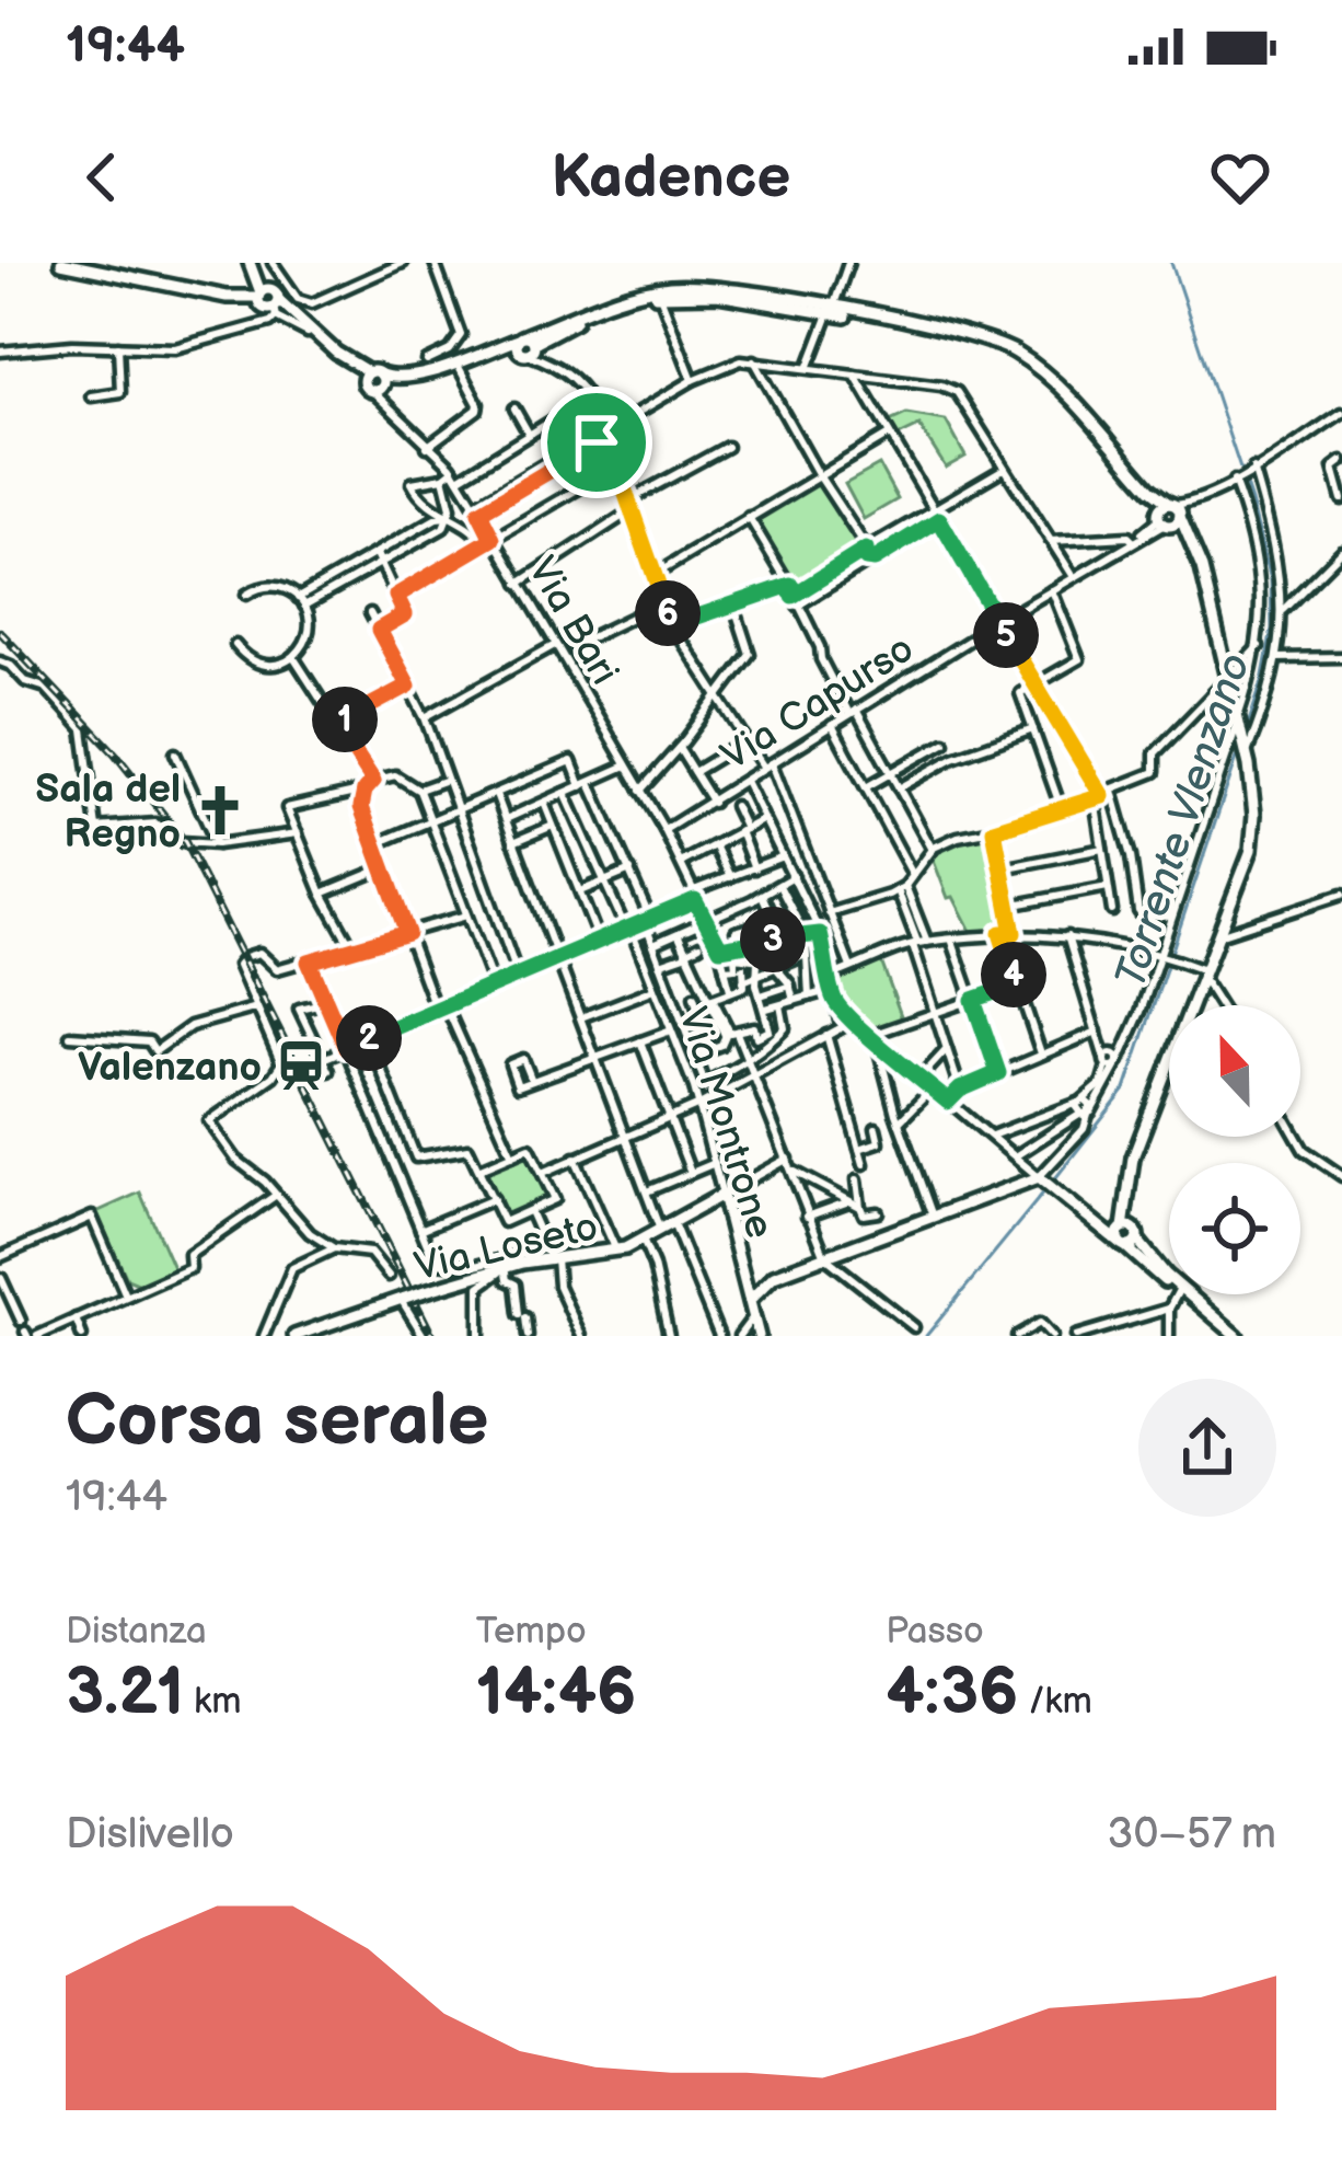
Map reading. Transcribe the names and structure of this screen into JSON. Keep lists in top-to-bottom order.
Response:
{
  "streets": {
    "main road": ["Via Bari", "Via Montrone", "Via Loseto"],
    "street": ["Via Capurso"]
  },
  "crossings": [
    ["Via Bari", "Via Capurso"],
    ["Via Montrone", "Via Loseto"]
  ],
  "water": ["Torrente Vlenzano"],
  "places": {
    "church": ["Sala del Regno"],
    "station": ["Valenzano"]
  },
  "north": "top",
  "page": {
    "status": "19:44",
    "header": "Kadence",
    "pins": [
      "6",
      "5",
      "1",
      "3",
      "4",
      "2"
    ],
    "heading": ["Corsa serale", "19:44"],
    "stats": [
      ["Distanza", "3.21 km"],
      ["Tempo", "14:46"],
      ["Passo", "4:36 /km"]
    ],
    "chart": ["Dislivello", "30–57 m"]
  }
}
